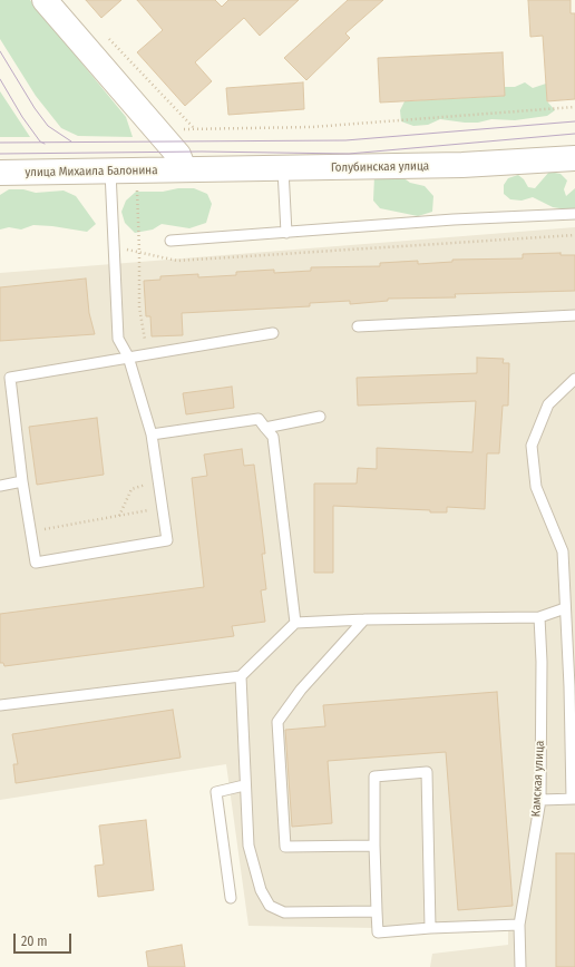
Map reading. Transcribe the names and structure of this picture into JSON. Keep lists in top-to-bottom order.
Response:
{
  "streets": {
    "main road": ["Голубинская улица", "улица Михаила Балонина"],
    "lane": ["Камская улица"]
  },
  "crossings": [
    ["Голубинская улица", "улица Михаила Балонина"]
  ],
  "scale_bar": "20 m"
}
